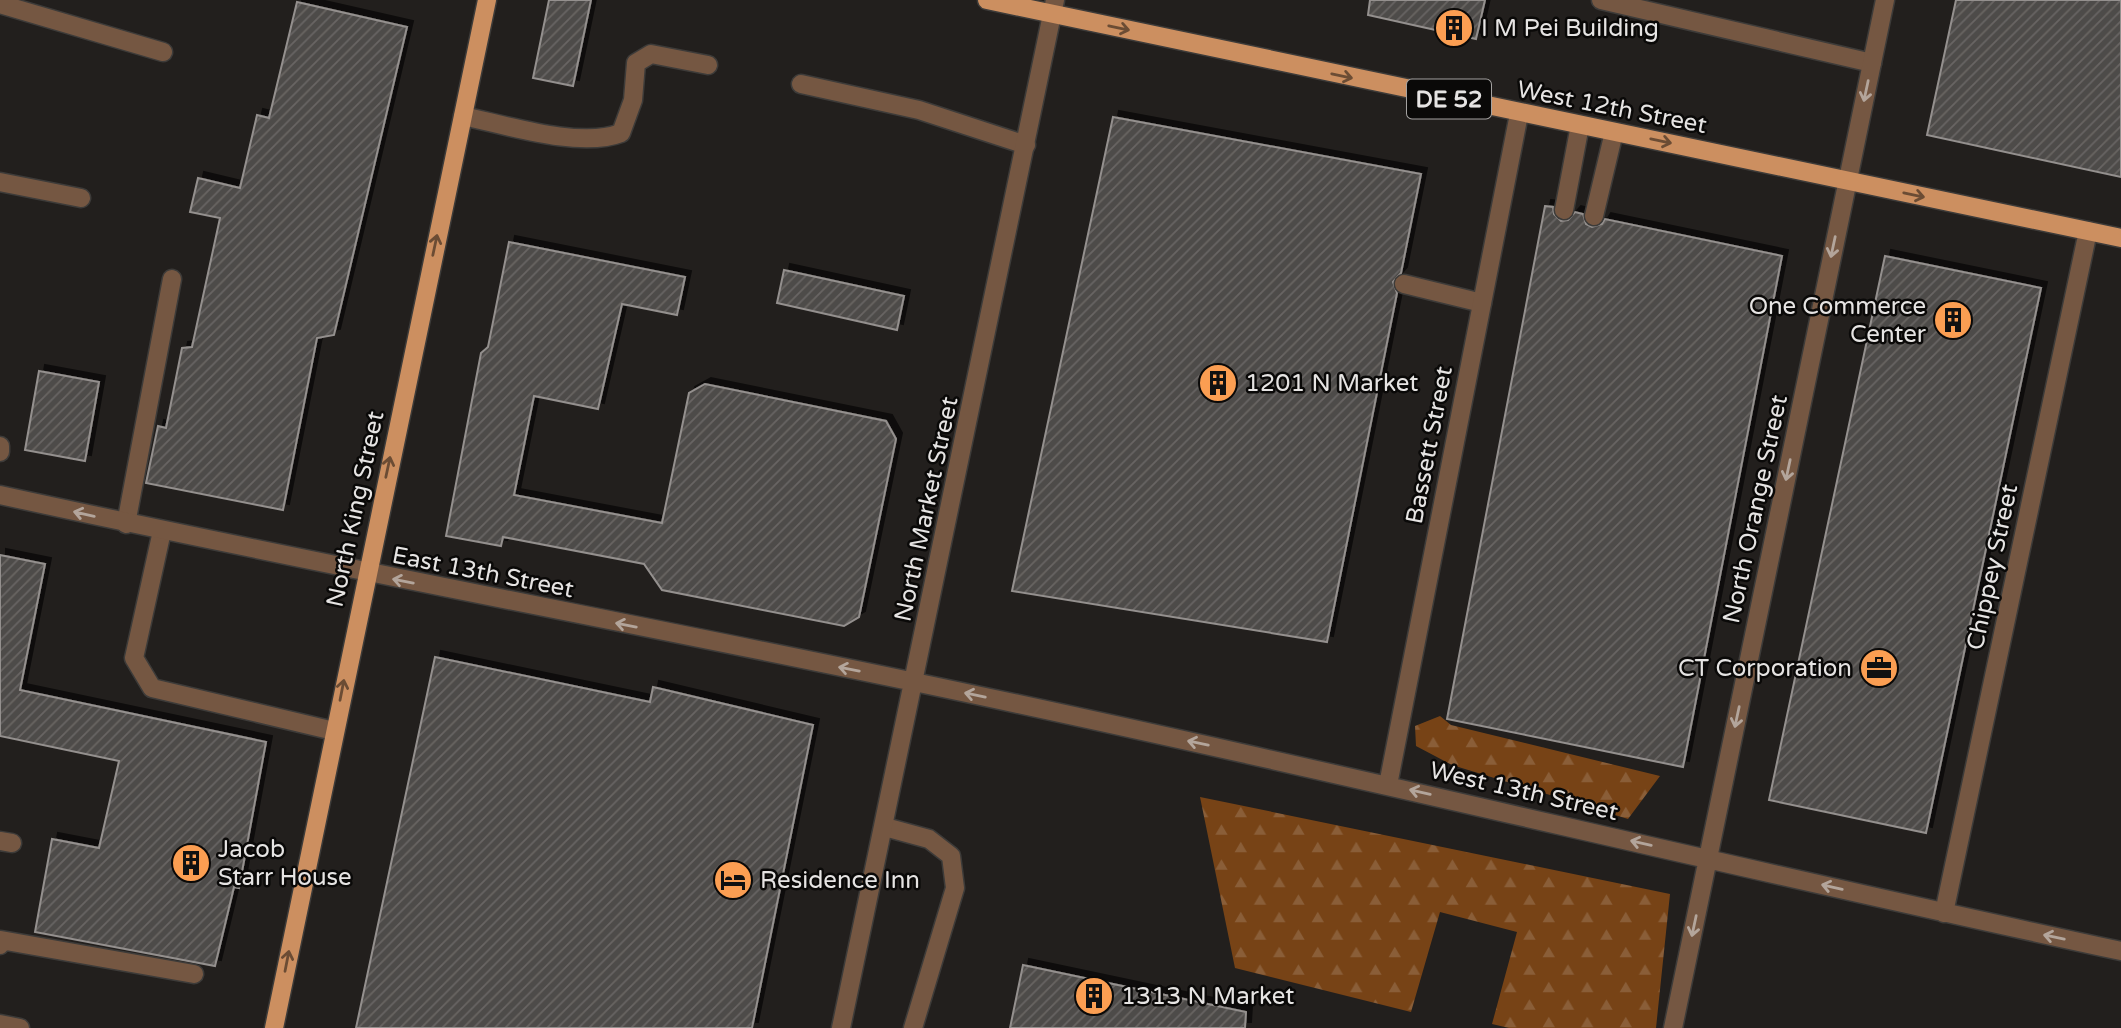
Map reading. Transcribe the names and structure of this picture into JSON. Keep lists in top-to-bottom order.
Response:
{
  "streets": {
    "main road": ["DE 52", "West 12th Street", "North King Street"],
    "street": [
      "Bassett Street",
      "North Market Street",
      "North Orange Street",
      "Chippey Street",
      "East 13th Street",
      "West 13th Street"
    ]
  },
  "crossings": [
    ["DE 52", "West 12th Street"],
    ["DE 52", "North Market Street"],
    ["West 12th Street", "Bassett Street"],
    ["West 12th Street", "North Market Street"],
    ["West 12th Street", "North Orange Street"],
    ["West 12th Street", "Chippey Street"],
    ["Bassett Street", "West 13th Street"],
    ["North King Street", "East 13th Street"],
    ["North Market Street", "East 13th Street"],
    ["North Market Street", "West 13th Street"],
    ["North Orange Street", "West 13th Street"],
    ["Chippey Street", "West 13th Street"],
    ["East 13th Street", "West 13th Street"]
  ],
  "one_way": [
    "West 12th Street",
    "North King Street",
    "North Orange Street",
    "East 13th Street",
    "West 13th Street"
  ],
  "places": {
    "building": [
      "I M Pei Building",
      "One Commerce Center",
      "1201 N Market",
      "Jacob Starr House",
      "1313 N Market"
    ],
    "office": ["CT Corporation"],
    "hotel": ["Residence Inn"]
  }
}
